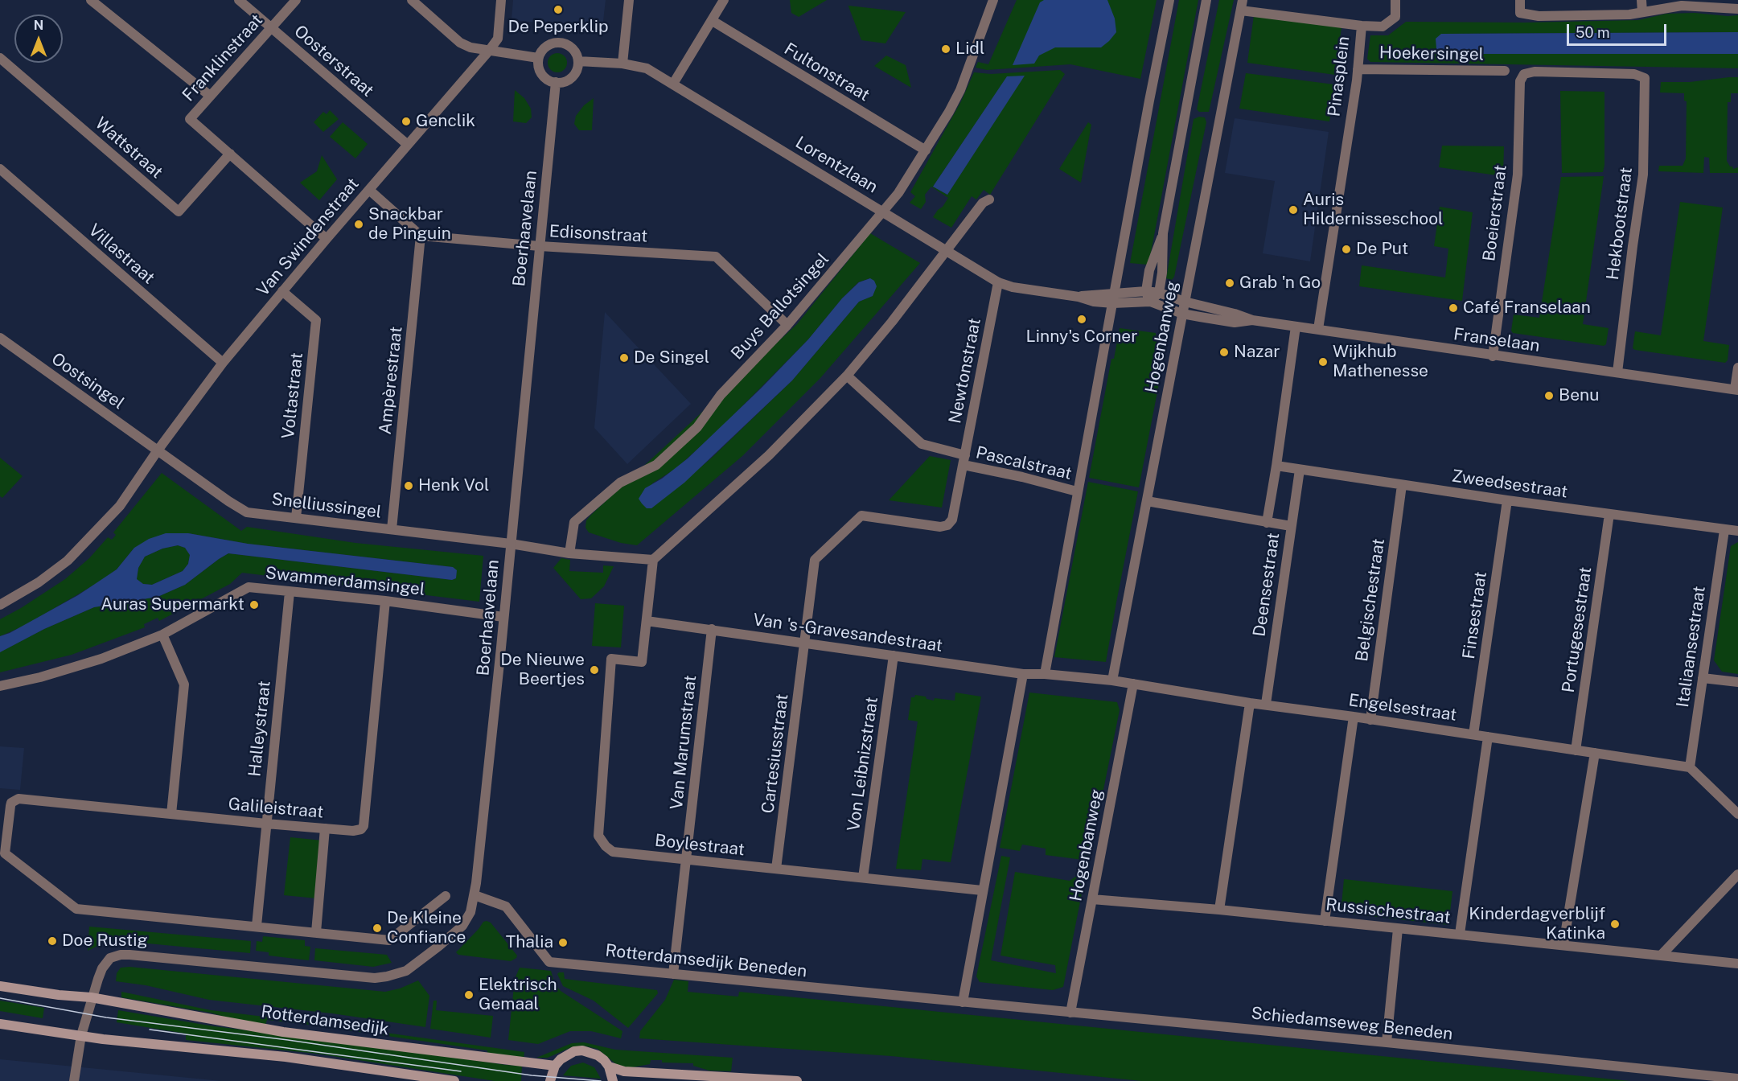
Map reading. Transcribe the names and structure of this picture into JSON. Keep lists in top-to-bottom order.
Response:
{
  "streets": {
    "main road": ["Rotterdamsedijk"],
    "street": [
      "Hoekersingel",
      "Franklinstraat",
      "Oosterstraat",
      "Fultonstraat",
      "Pinasplein",
      "Wattstraat",
      "Lorentzlaan",
      "Boeierstraat",
      "Hekbootstraat",
      "Boerhaavelaan",
      "Edisonstraat",
      "Van Swindenstraat",
      "Villastraat",
      "Buys Ballotsingel",
      "Hogenbanweg",
      "Franselaan",
      "Newtonstraat",
      "Ampèrestraat",
      "Oostsingel",
      "Voltastraat",
      "Pascalstraat",
      "Zweedsestraat",
      "Snelliussingel",
      "Swammerdamsingel",
      "Deensestraat",
      "Belgischestraat",
      "Finsestraat",
      "Portugesestraat",
      "Van 's-Gravesandestraat",
      "Italiaansestraat",
      "Engelsestraat",
      "Halleystraat",
      "Van Marumstraat",
      "Cartesiusstraat",
      "Von Leibnizstraat",
      "Galileistraat",
      "Boylestraat",
      "Russischestraat",
      "Rotterdamsedijk Beneden",
      "Schiedamseweg Beneden"
    ]
  },
  "crossings": [
    ["Hoekersingel", "Pinasplein"],
    ["Franklinstraat", "Oosterstraat"],
    ["Franklinstraat", "Wattstraat"],
    ["Oosterstraat", "Van Swindenstraat"],
    ["Fultonstraat", "Buys Ballotsingel"],
    ["Pinasplein", "Hogenbanweg"],
    ["Pinasplein", "Franselaan"],
    ["Lorentzlaan", "Boerhaavelaan"],
    ["Lorentzlaan", "Buys Ballotsingel"],
    ["Lorentzlaan", "Hogenbanweg"],
    ["Lorentzlaan", "Franselaan"],
    ["Lorentzlaan", "Newtonstraat"],
    ["Boeierstraat", "Hekbootstraat"],
    ["Boeierstraat", "Franselaan"],
    ["Hekbootstraat", "Franselaan"],
    ["Boerhaavelaan", "Edisonstraat"],
    ["Boerhaavelaan", "Snelliussingel"],
    ["Boerhaavelaan", "Swammerdamsingel"],
    ["Boerhaavelaan", "Rotterdamsedijk Beneden"],
    ["Boerhaavelaan", "Rotterdamsedijk"],
    ["Edisonstraat", "Buys Ballotsingel"],
    ["Edisonstraat", "Ampèrestraat"],
    ["Van Swindenstraat", "Villastraat"],
    ["Van Swindenstraat", "Oostsingel"],
    ["Van Swindenstraat", "Voltastraat"],
    ["Van Swindenstraat", "Snelliussingel"],
    ["Buys Ballotsingel", "Snelliussingel"],
    ["Hogenbanweg", "Franselaan"],
    ["Hogenbanweg", "Engelsestraat"],
    ["Hogenbanweg", "Russischestraat"],
    ["Hogenbanweg", "Schiedamseweg Beneden"],
    ["Franselaan", "Deensestraat"],
    ["Newtonstraat", "Pascalstraat"],
    ["Newtonstraat", "Van 's-Gravesandestraat"],
    ["Newtonstraat", "Cartesiusstraat"],
    ["Ampèrestraat", "Snelliussingel"],
    ["Oostsingel", "Snelliussingel"],
    ["Voltastraat", "Snelliussingel"],
    ["Zweedsestraat", "Deensestraat"],
    ["Zweedsestraat", "Belgischestraat"],
    ["Zweedsestraat", "Finsestraat"],
    ["Zweedsestraat", "Portugesestraat"],
    ["Zweedsestraat", "Italiaansestraat"],
    ["Swammerdamsingel", "Halleystraat"],
    ["Swammerdamsingel", "Galileistraat"],
    ["Deensestraat", "Engelsestraat"],
    ["Belgischestraat", "Engelsestraat"],
    ["Finsestraat", "Engelsestraat"],
    ["Portugesestraat", "Engelsestraat"],
    ["Van 's-Gravesandestraat", "Engelsestraat"],
    ["Van 's-Gravesandestraat", "Van Marumstraat"],
    ["Van 's-Gravesandestraat", "Cartesiusstraat"],
    ["Van 's-Gravesandestraat", "Von Leibnizstraat"],
    ["Van 's-Gravesandestraat", "Boylestraat"],
    ["Italiaansestraat", "Engelsestraat"],
    ["Halleystraat", "Galileistraat"],
    ["Van Marumstraat", "Boylestraat"],
    ["Van Marumstraat", "Rotterdamsedijk Beneden"],
    ["Cartesiusstraat", "Boylestraat"],
    ["Von Leibnizstraat", "Boylestraat"],
    ["Rotterdamsedijk Beneden", "Schiedamseweg Beneden"]
  ],
  "places": [
    "De Peperklip",
    "Lidl",
    "Genclik",
    "Auris Hildernisseschool",
    "Snackbar de Pinguin",
    "De Put",
    "Grab 'n Go",
    "Café Franselaan",
    "Linny's Corner",
    "Nazar",
    "De Singel",
    "Wijkhub Mathenesse",
    "Benu",
    "Henk Vol",
    "Auras Supermarkt",
    "De Nieuwe Beertjes",
    "Kinderdagverblijf Katinka",
    "De Kleine Confiance",
    "Doe Rustig",
    "Thalia",
    "Elektrisch Gemaal"
  ],
  "scale_bar": "50 m",
  "north": "top"
}
